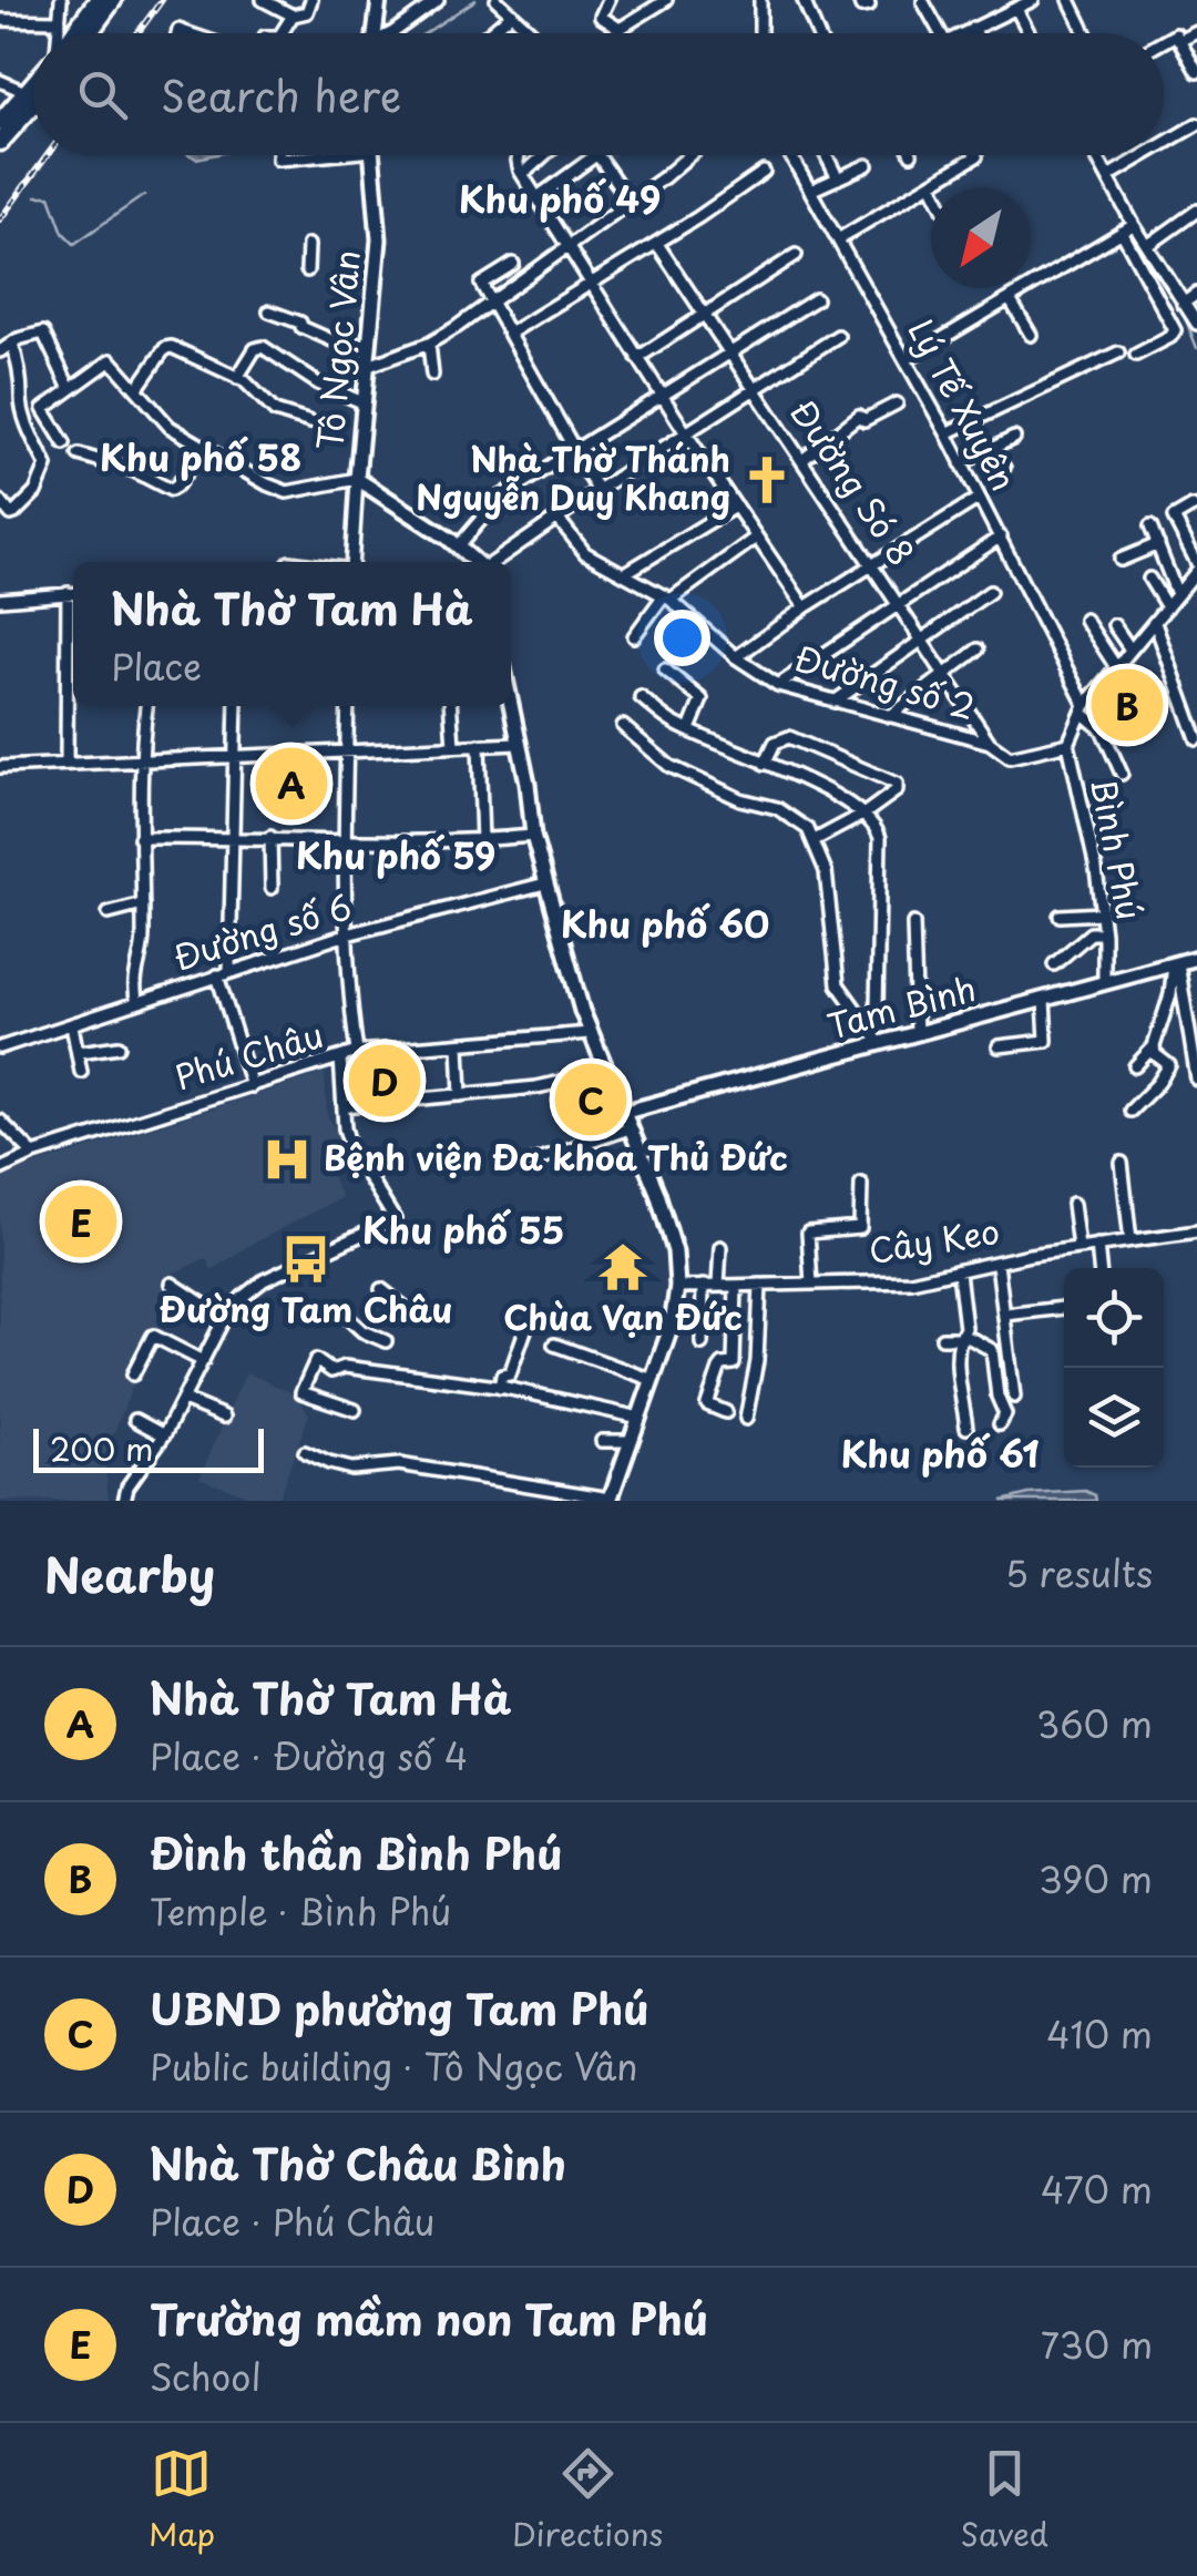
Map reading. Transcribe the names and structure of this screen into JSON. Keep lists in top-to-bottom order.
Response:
{
  "streets": {
    "main road": ["Tô Ngọc Vân", "Tam Bình"],
    "street": [
      "Lý Tế Xuyên",
      "Đường Só 8",
      "Đường số 2",
      "Bình Phú",
      "Đường số 6",
      "Phú Châu",
      "Cây Keo"
    ]
  },
  "crossings": [
    ["Lý Tế Xuyên", "Bình Phú"],
    ["Đường Só 8", "Đường số 2"],
    ["Đường Só 8", "Bình Phú"],
    ["Bình Phú", "Tam Bình"]
  ],
  "districts": [
    "Khu phố 49",
    "Khu phố 58",
    "Khu phố 59",
    "Khu phố 60",
    "Khu phố 55",
    "Khu phố 61"
  ],
  "places": {
    "church": ["Nhà Thờ Thánh Nguyễn Duy Khang"],
    "hospital": ["Bệnh viện Đa khoa Thủ Đức"],
    "bus stop": ["Đường Tam Châu"],
    "temple": ["Chùa Vạn Đức"]
  },
  "scale_bar": "200 m",
  "north": "bottom left",
  "page": {
    "search": "Search here",
    "popup": ["Nhà Thờ Tam Hà", "Place"],
    "pins": [
      "B",
      "A",
      "D",
      "C",
      "E"
    ],
    "scale": "200 m",
    "heading": ["Nearby", "5 results"],
    "list": [
      {
        "mark": "A",
        "name": "Nhà Thờ Tam Hà",
        "note": "Place · Đường số 4",
        "value": "360 m"
      },
      {
        "mark": "B",
        "name": "Đình thần Bình Phú",
        "note": "Temple · Bình Phú",
        "value": "390 m"
      },
      {
        "mark": "C",
        "name": "UBND phường Tam Phú",
        "note": "Public building · Tô Ngọc Vân",
        "value": "410 m"
      },
      {
        "mark": "D",
        "name": "Nhà Thờ Châu Bình",
        "note": "Place · Phú Châu",
        "value": "470 m"
      },
      {
        "mark": "E",
        "name": "Trường mầm non Tam Phú",
        "note": "School",
        "value": "730 m"
      }
    ],
    "nav": ["Map", "Directions", "Saved"]
  }
}
